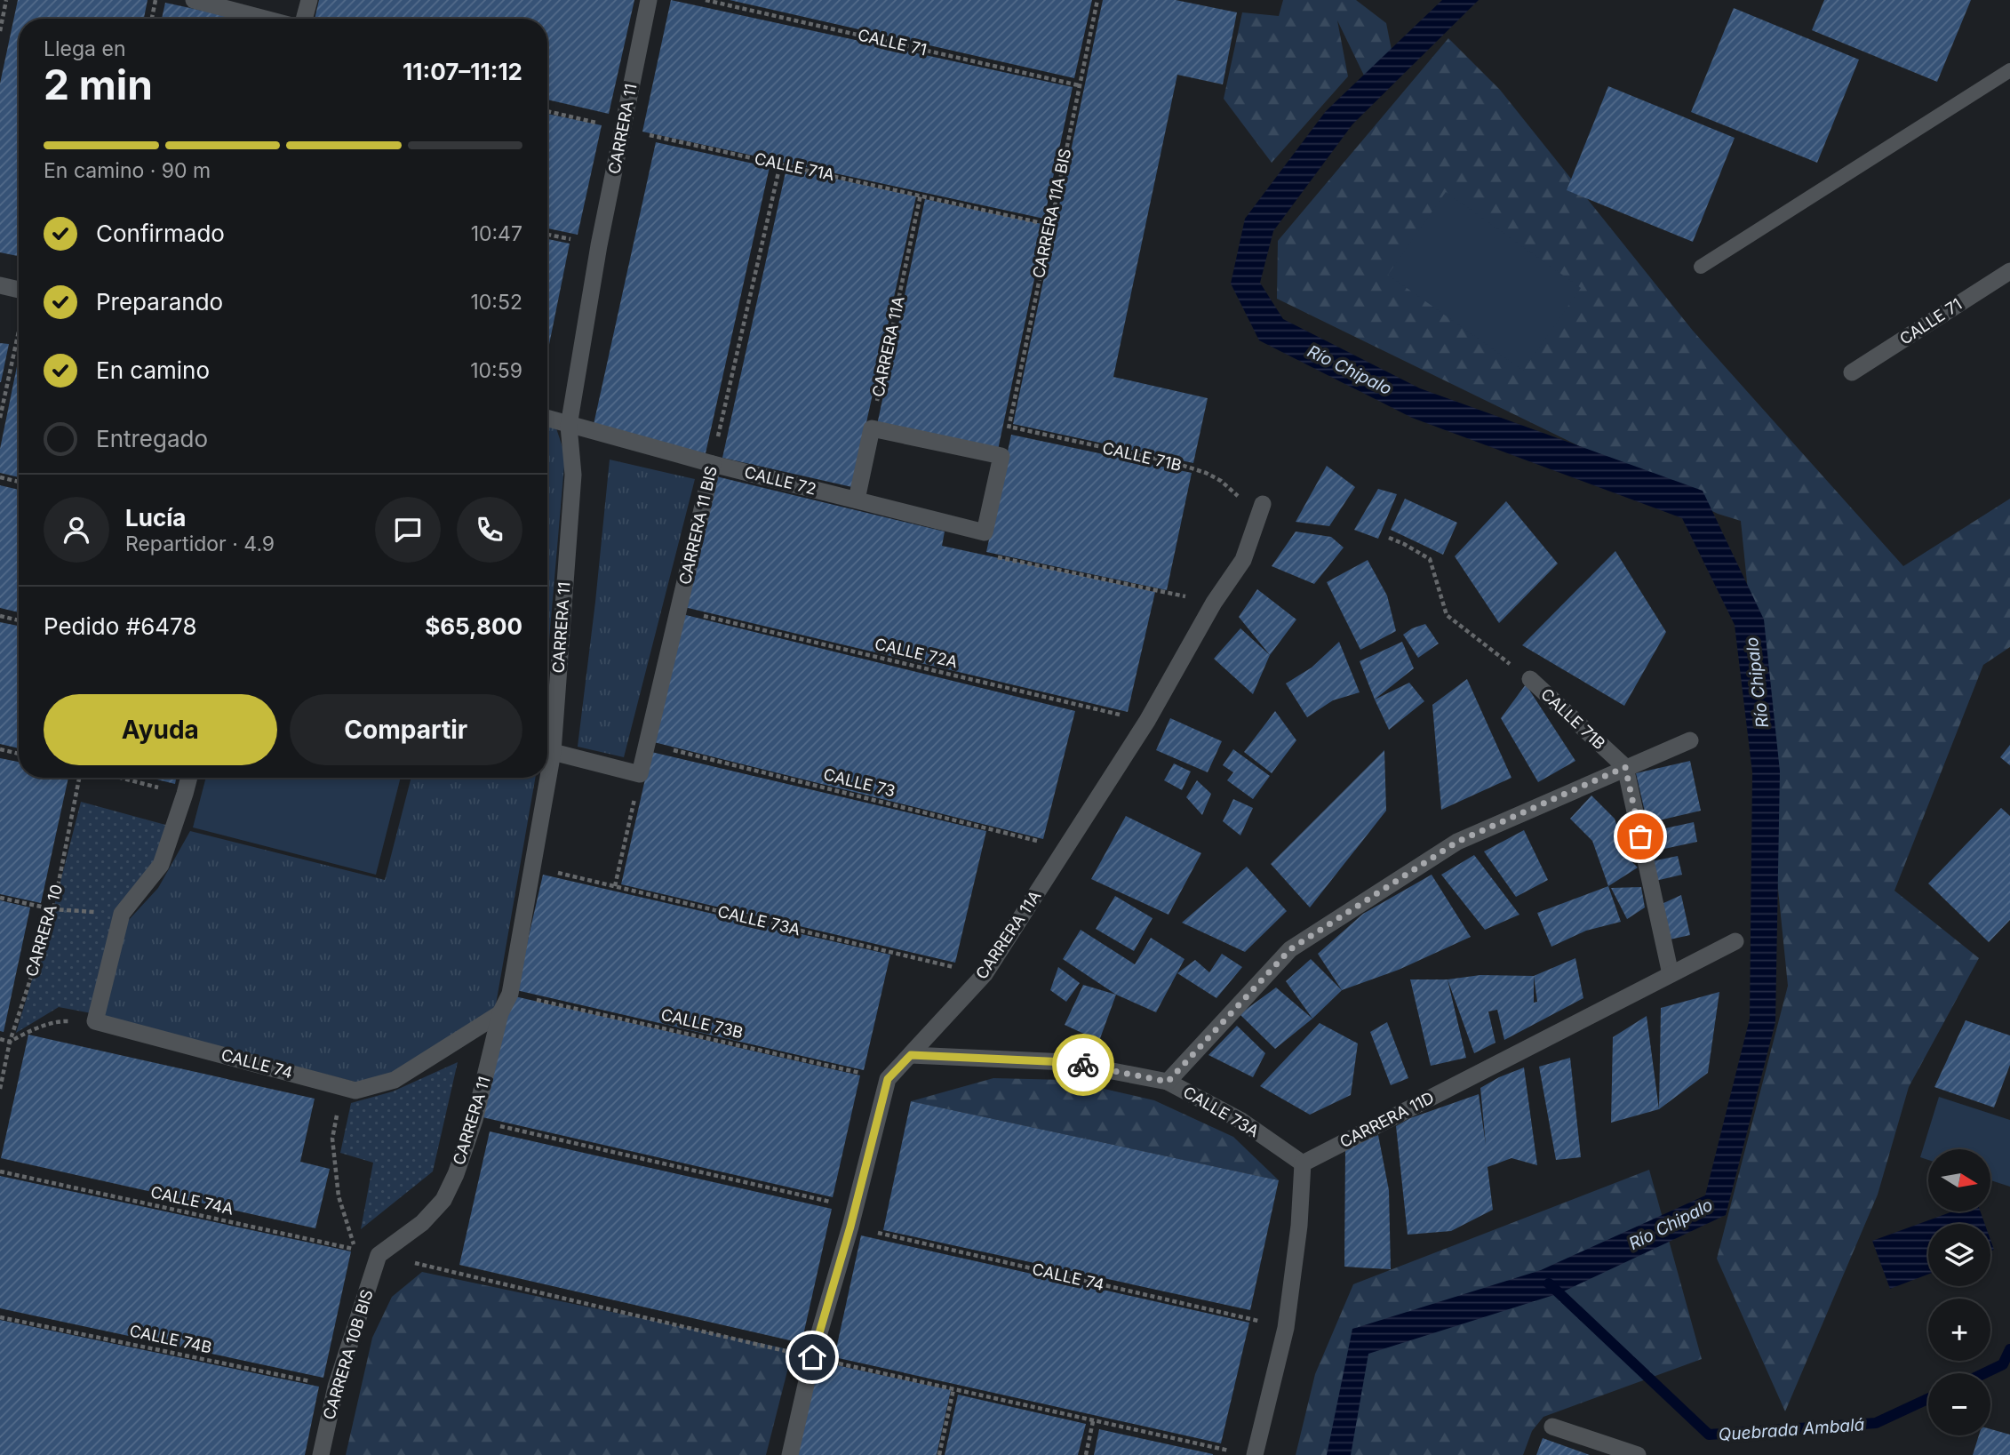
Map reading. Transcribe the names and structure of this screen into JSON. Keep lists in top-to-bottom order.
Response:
{
  "streets": {
    "street": [
      "CALLE 71",
      "CARRERA 11",
      "CARRERA 11A",
      "CALLE 71B",
      "CALLE 72",
      "CARRERA 11 BIS",
      "CALLE 73A",
      "CALLE 74",
      "CARRERA 11D",
      "CARRERA 10B BIS"
    ],
    "path": [
      "CALLE 71A",
      "CARRERA 11A BIS",
      "CALLE 72A",
      "CALLE 73",
      "CARRERA 10",
      "CALLE 73B",
      "CALLE 74A",
      "CALLE 74B"
    ]
  },
  "crossings": [
    ["CALLE 71", "CARRERA 11A BIS"],
    ["CARRERA 11", "CALLE 71A"],
    ["CARRERA 11", "CALLE 72"],
    ["CARRERA 11", "CALLE 73A"],
    ["CARRERA 11", "CALLE 73B"],
    ["CARRERA 11", "CALLE 74"],
    ["CARRERA 11", "CARRERA 10B BIS"],
    ["CALLE 71A", "CARRERA 11A BIS"],
    ["CALLE 71A", "CARRERA 11A"],
    ["CALLE 71A", "CARRERA 11 BIS"],
    ["CARRERA 11A BIS", "CALLE 71B"],
    ["CARRERA 11A", "CALLE 71B"],
    ["CARRERA 11A", "CALLE 72"],
    ["CARRERA 11A", "CALLE 72A"],
    ["CARRERA 11A", "CALLE 73"],
    ["CARRERA 11A", "CALLE 73A"],
    ["CARRERA 11A", "CALLE 73B"],
    ["CARRERA 11A", "CALLE 74"],
    ["CALLE 72", "CARRERA 11 BIS"],
    ["CARRERA 11 BIS", "CALLE 72A"],
    ["CARRERA 11 BIS", "CALLE 73"],
    ["CALLE 73A", "CARRERA 11D"],
    ["CALLE 74B", "CARRERA 10B BIS"]
  ],
  "water": ["Río Chipalo", "Quebrada Ambalá"],
  "north": "right",
  "page": {
    "heading": ["2 min", "Llega en", "11:07–11:12"],
    "panel": [
      "Lucía",
      "Repartidor · 4.9",
      "Pedido #6478",
      "$65,800"
    ],
    "bar": "En camino · 90 m",
    "list": [
      ["Confirmado", "10:47"],
      ["Preparando", "10:52"],
      ["En camino", "10:59"],
      "Entregado"
    ],
    "buttons": ["Ayuda", "Compartir"],
    "map_buttons": ["+", "−"]
  }
}
